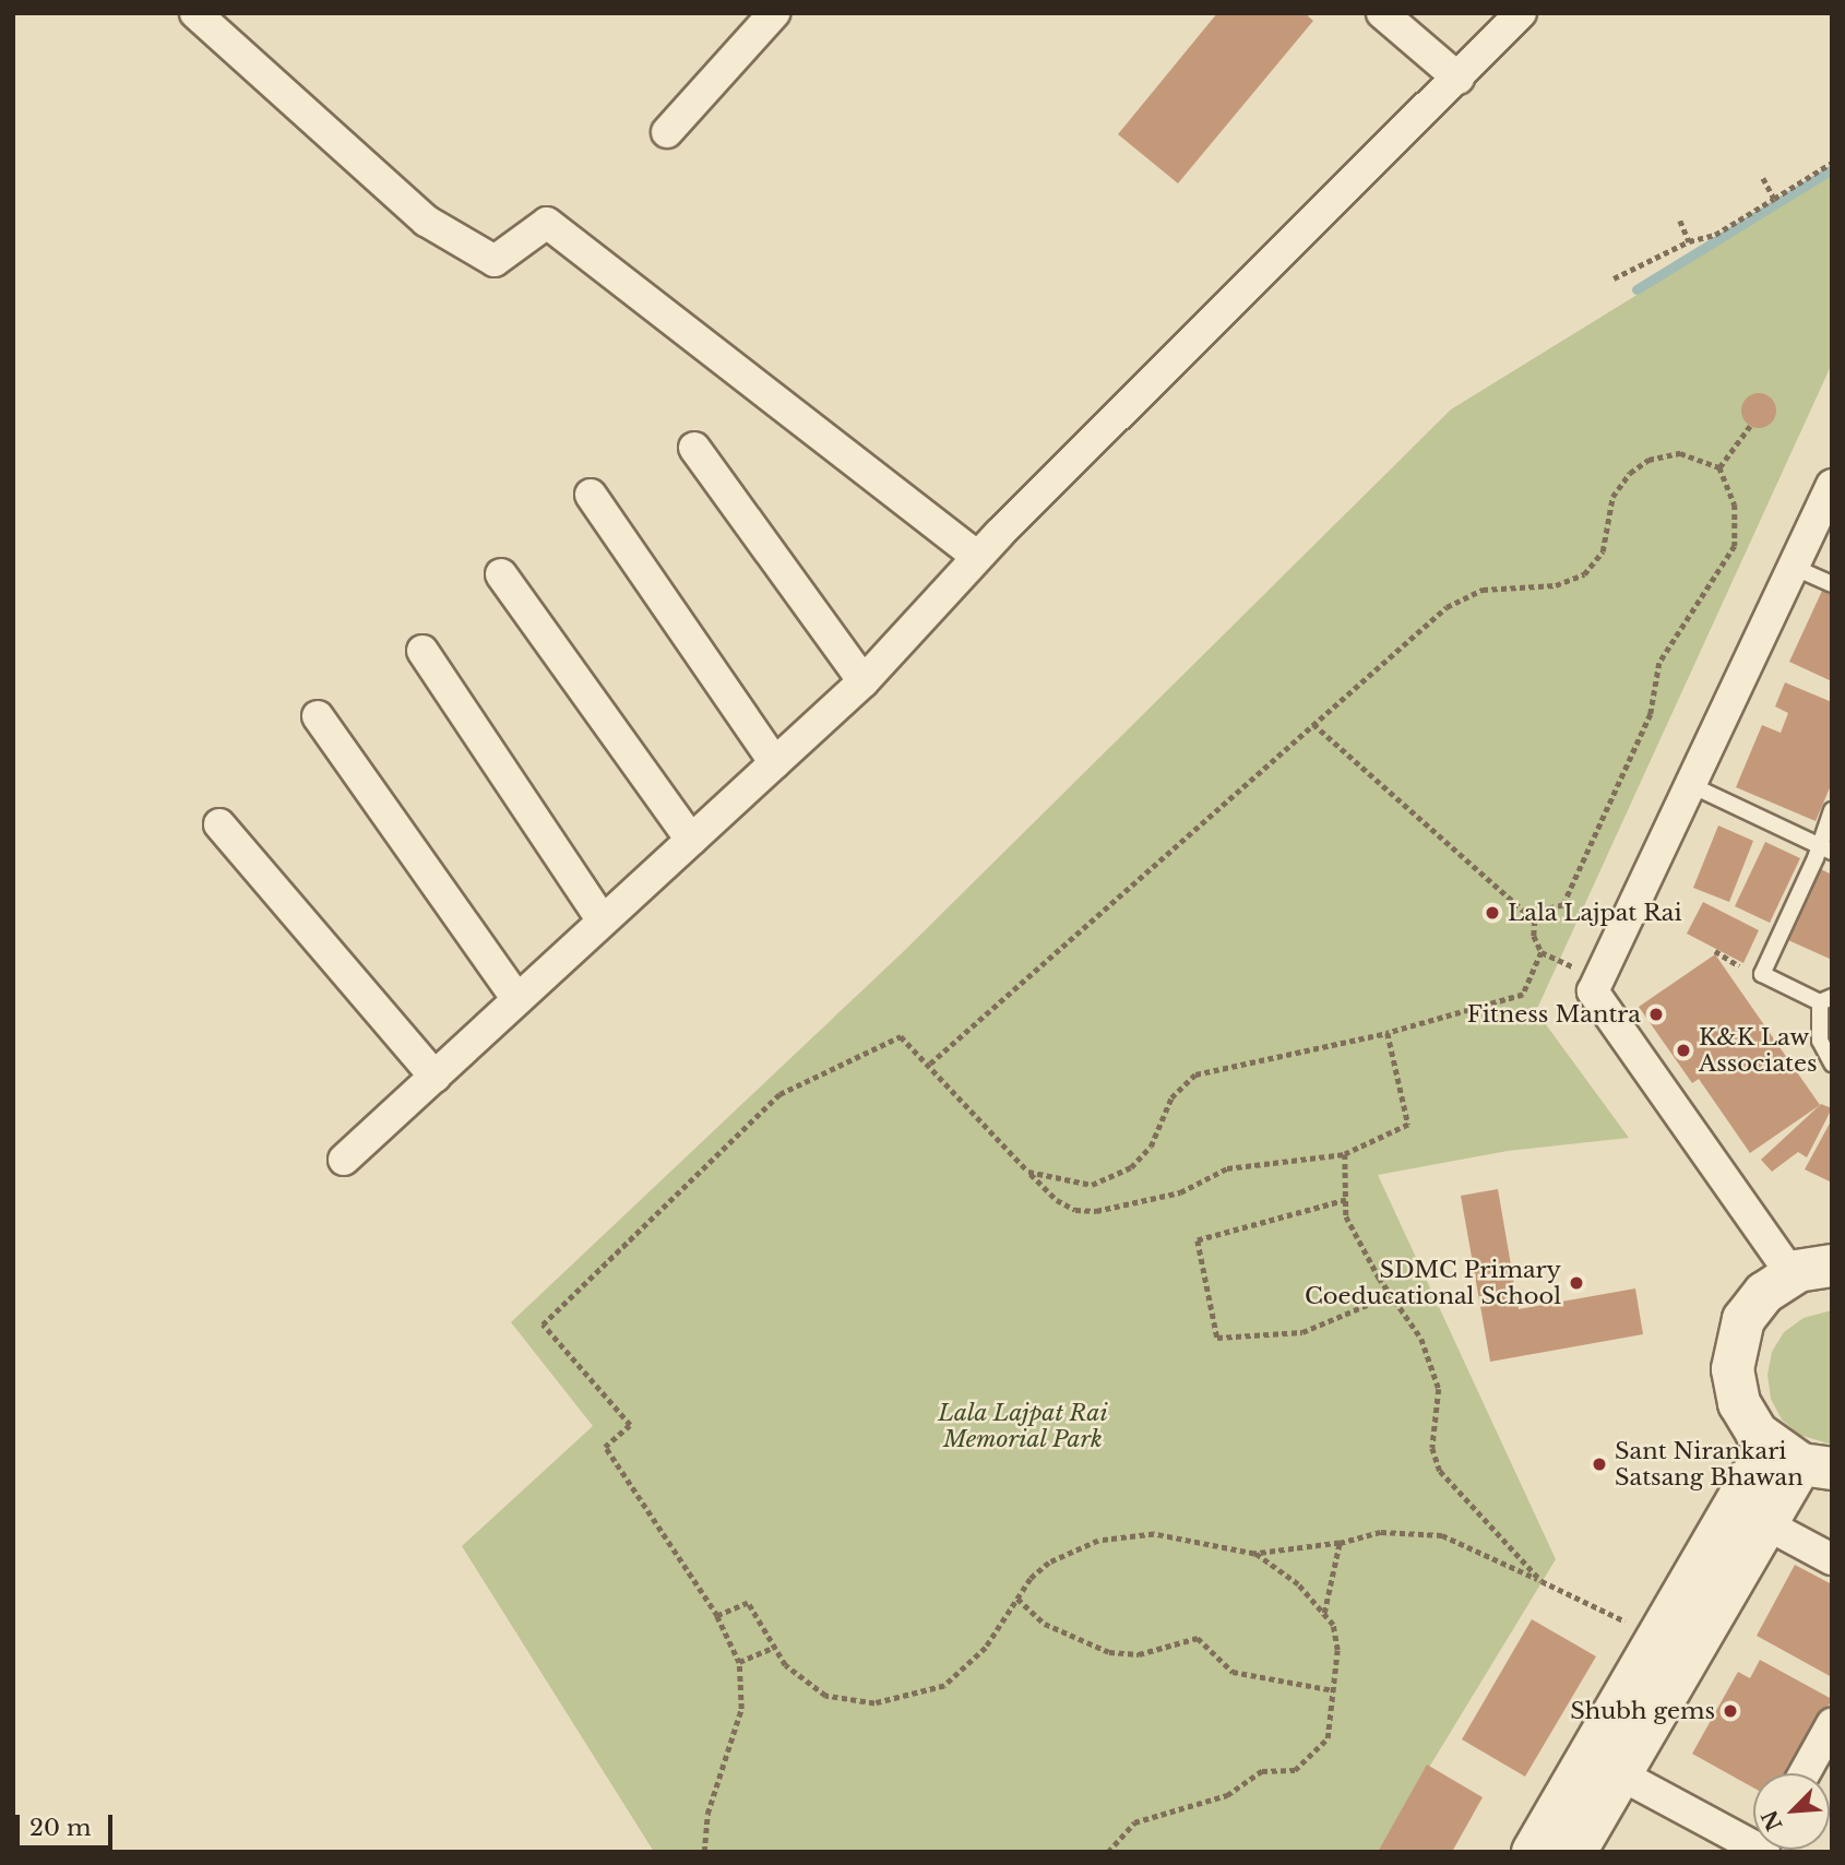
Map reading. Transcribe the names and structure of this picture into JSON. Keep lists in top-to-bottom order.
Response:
{
  "parks": ["Lala Lajpat Rai Memorial Park"],
  "places": [
    "Lala Lajpat Rai",
    "Fitness Mantra",
    "K&K Law Associates",
    "SDMC Primary Coeducational School",
    "Sant Nirankari Satsang Bhawan",
    "Shubh gems"
  ],
  "scale_bar": "20 m",
  "north": "bottom left"
}
